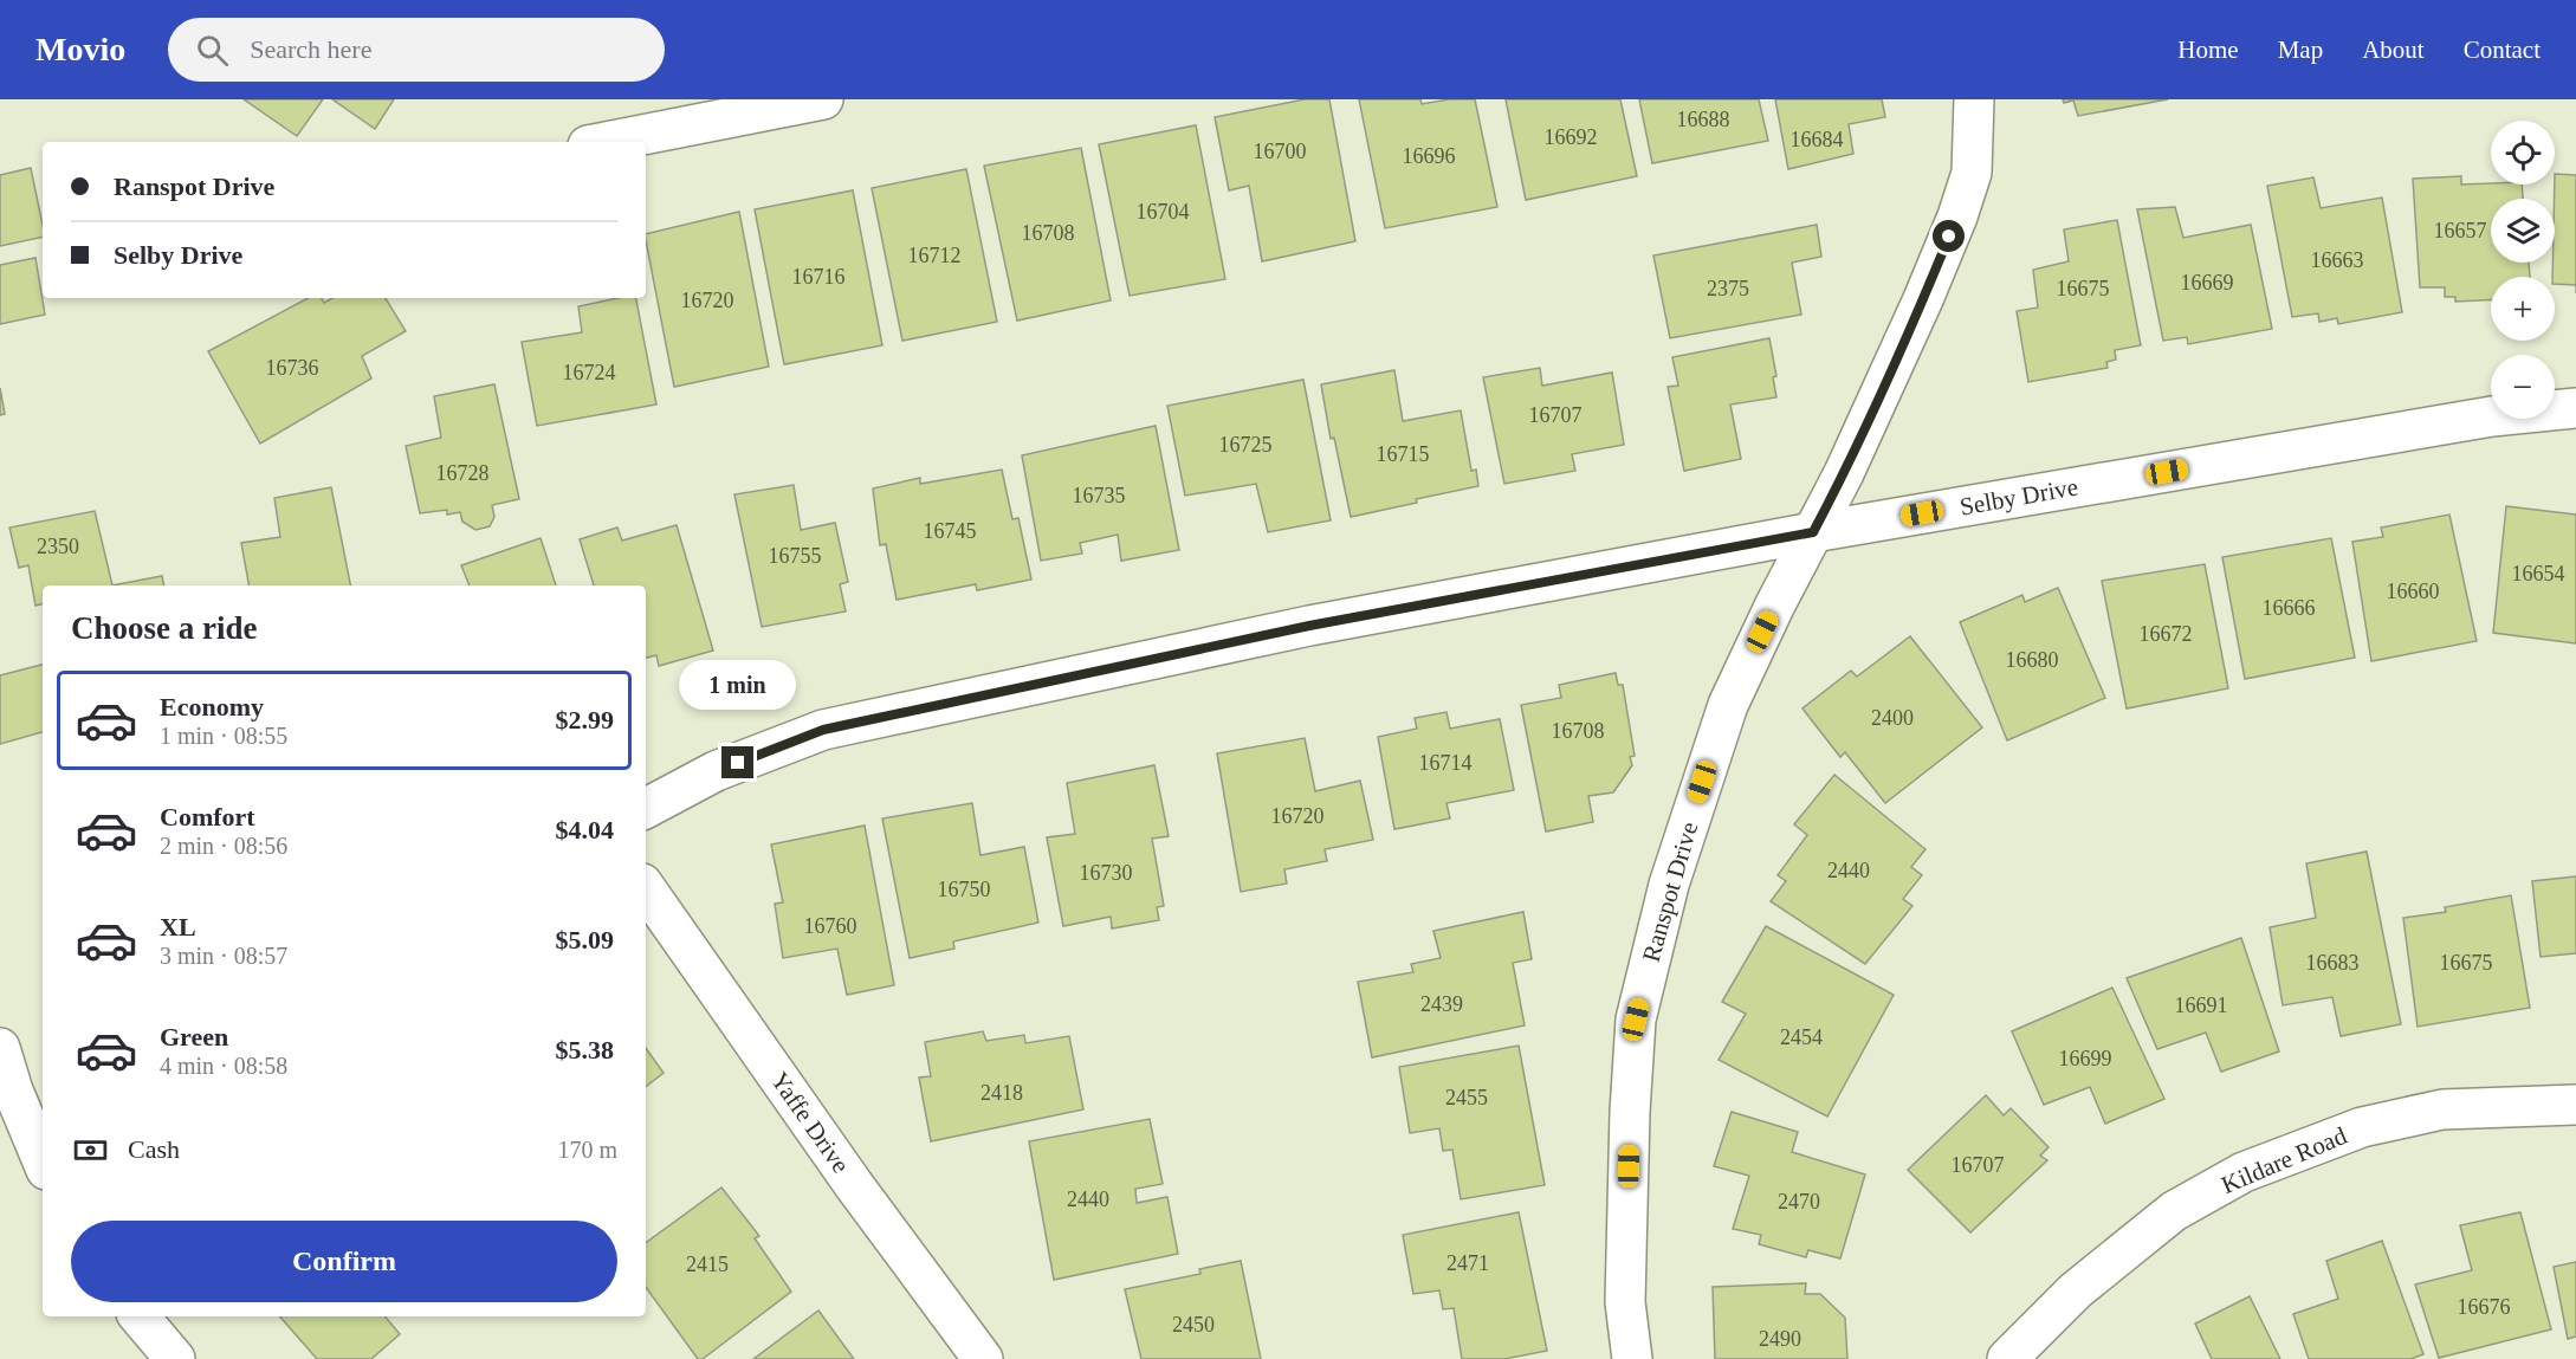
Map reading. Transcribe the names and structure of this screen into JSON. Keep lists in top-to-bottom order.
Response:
{
  "streets": {
    "street": [
      "Selby Drive",
      "Ranspot Drive",
      "Yaffe Drive",
      "Kildare Road"
    ]
  },
  "crossings": [
    ["Selby Drive", "Ranspot Drive"]
  ],
  "house_numbers": [
    "16688",
    "16692",
    "16684",
    "16700",
    "16696",
    "16704",
    "16657",
    "16708",
    "16712",
    "16663",
    "16716",
    "16669",
    "2375",
    "16675",
    "16720",
    "16736",
    "16724",
    "16707",
    "16725",
    "16715",
    "16728",
    "16735",
    "16745",
    "2350",
    "16755",
    "16654",
    "16660",
    "16666",
    "16672",
    "16680",
    "2400",
    "16708",
    "16714",
    "16720",
    "2440",
    "16730",
    "16750",
    "16760",
    "16683",
    "16675",
    "2439",
    "16691",
    "2454",
    "16699",
    "2418",
    "2455",
    "16707",
    "2440",
    "2470",
    "2471",
    "2415",
    "16676",
    "2450",
    "2490"
  ],
  "page": {
    "header": "Movio",
    "search": "Search here",
    "nav": [
      "Home",
      "Map",
      "About",
      "Contact"
    ],
    "map_buttons": ["+", "−"],
    "banner": ["Ranspot Drive", "Selby Drive"],
    "heading": "Choose a ride",
    "bubble": "1 min",
    "list": [
      {
        "name": "Economy",
        "note": "1 min · 08:55",
        "value": "$2.99"
      },
      {
        "name": "Comfort",
        "note": "2 min · 08:56",
        "value": "$4.04"
      },
      {
        "name": "XL",
        "note": "3 min · 08:57",
        "value": "$5.09"
      },
      {
        "name": "Green",
        "note": "4 min · 08:58",
        "value": "$5.38"
      }
    ],
    "pay": ["Cash", "170 m"],
    "buttons": "Confirm"
  }
}
